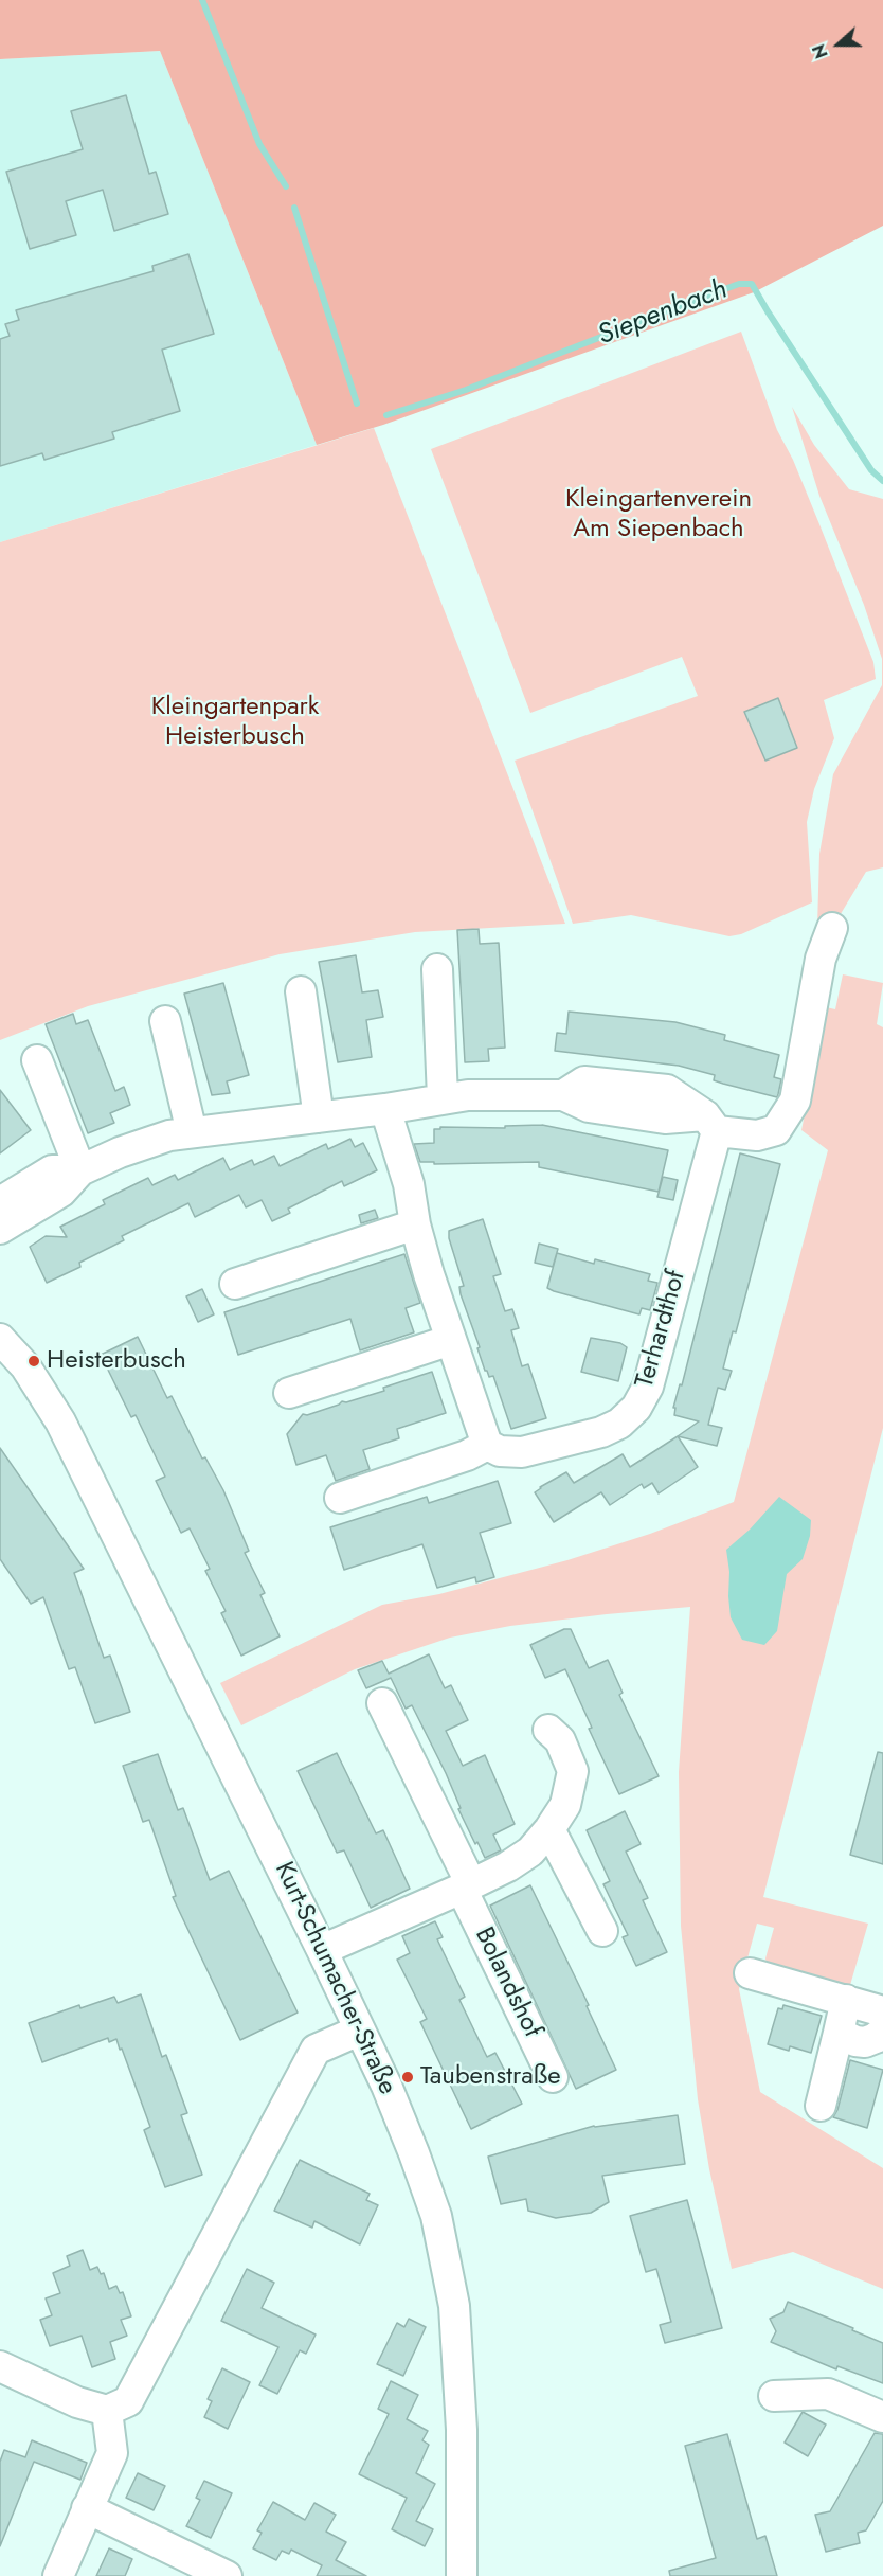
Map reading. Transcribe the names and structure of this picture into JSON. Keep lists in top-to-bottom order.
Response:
{
  "streets": {
    "street": ["Terhardthof", "Kurt-Schumacher-Straße", "Bolandshof"]
  },
  "water": ["Siepenbach"],
  "parks": ["Kleingartenverein Am Siepenbach", "Kleingartenpark Heisterbusch"],
  "places": ["Heisterbusch", "Taubenstraße"],
  "north": "left"
}
